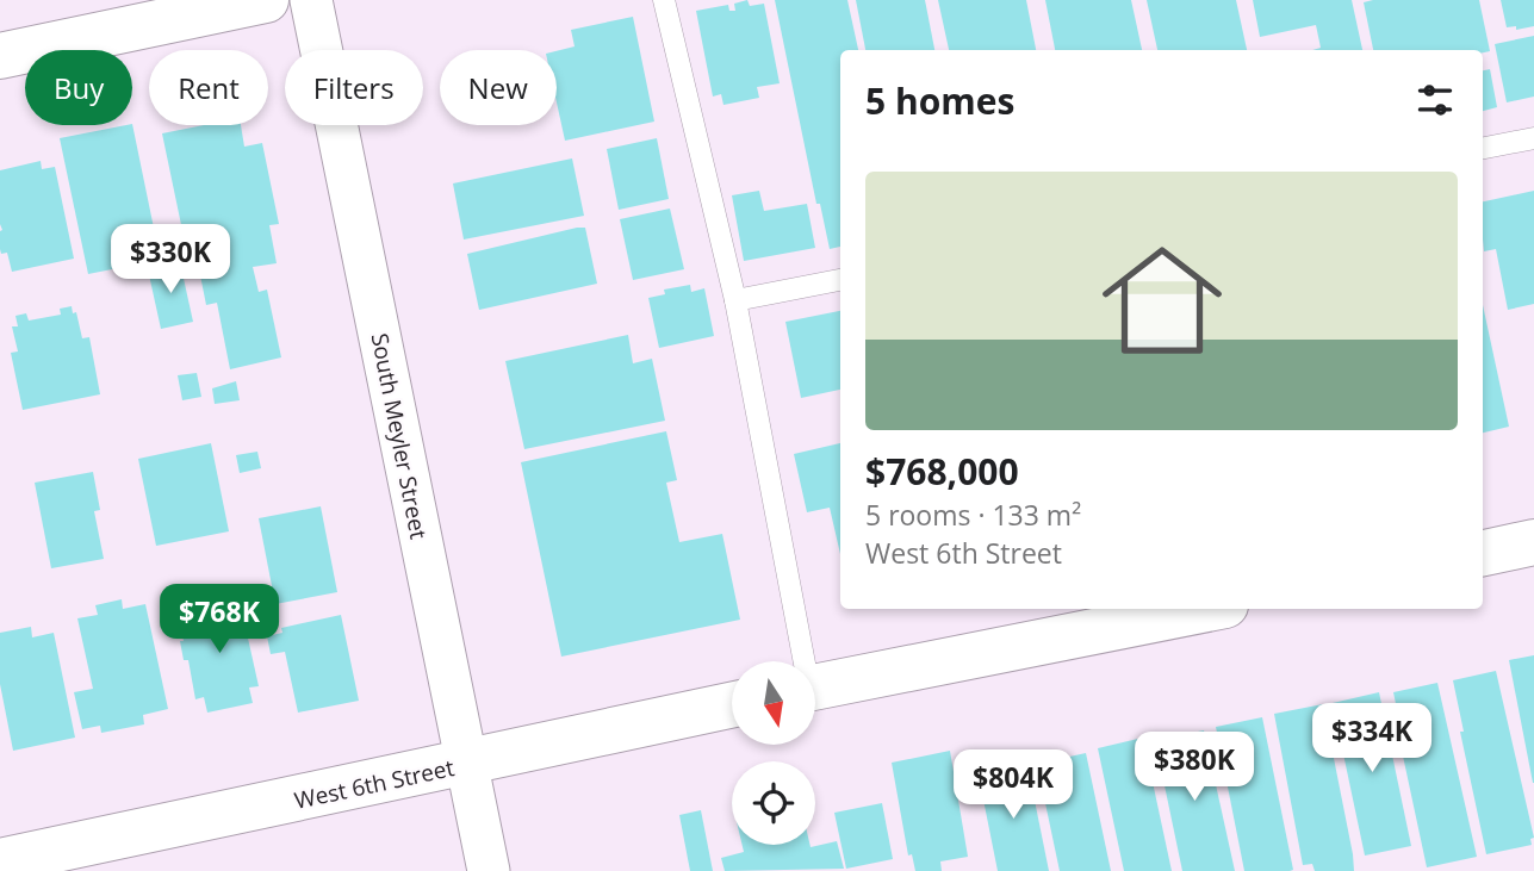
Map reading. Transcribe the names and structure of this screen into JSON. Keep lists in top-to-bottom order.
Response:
{
  "streets": {
    "street": ["South Meyler Street", "West 6th Street"]
  },
  "crossings": [
    ["South Meyler Street", "West 6th Street"]
  ],
  "north": "bottom",
  "page": {
    "chip": [
      "Buy",
      "Rent",
      "Filters",
      "New"
    ],
    "heading": "5 homes",
    "list": [
      {
        "name": "$768,000",
        "note": "5 rooms · 133 m² · West 6th Street"
      }
    ],
    "price": [
      "$330K",
      "$768K",
      "$334K",
      "$380K",
      "$804K"
    ]
  }
}
